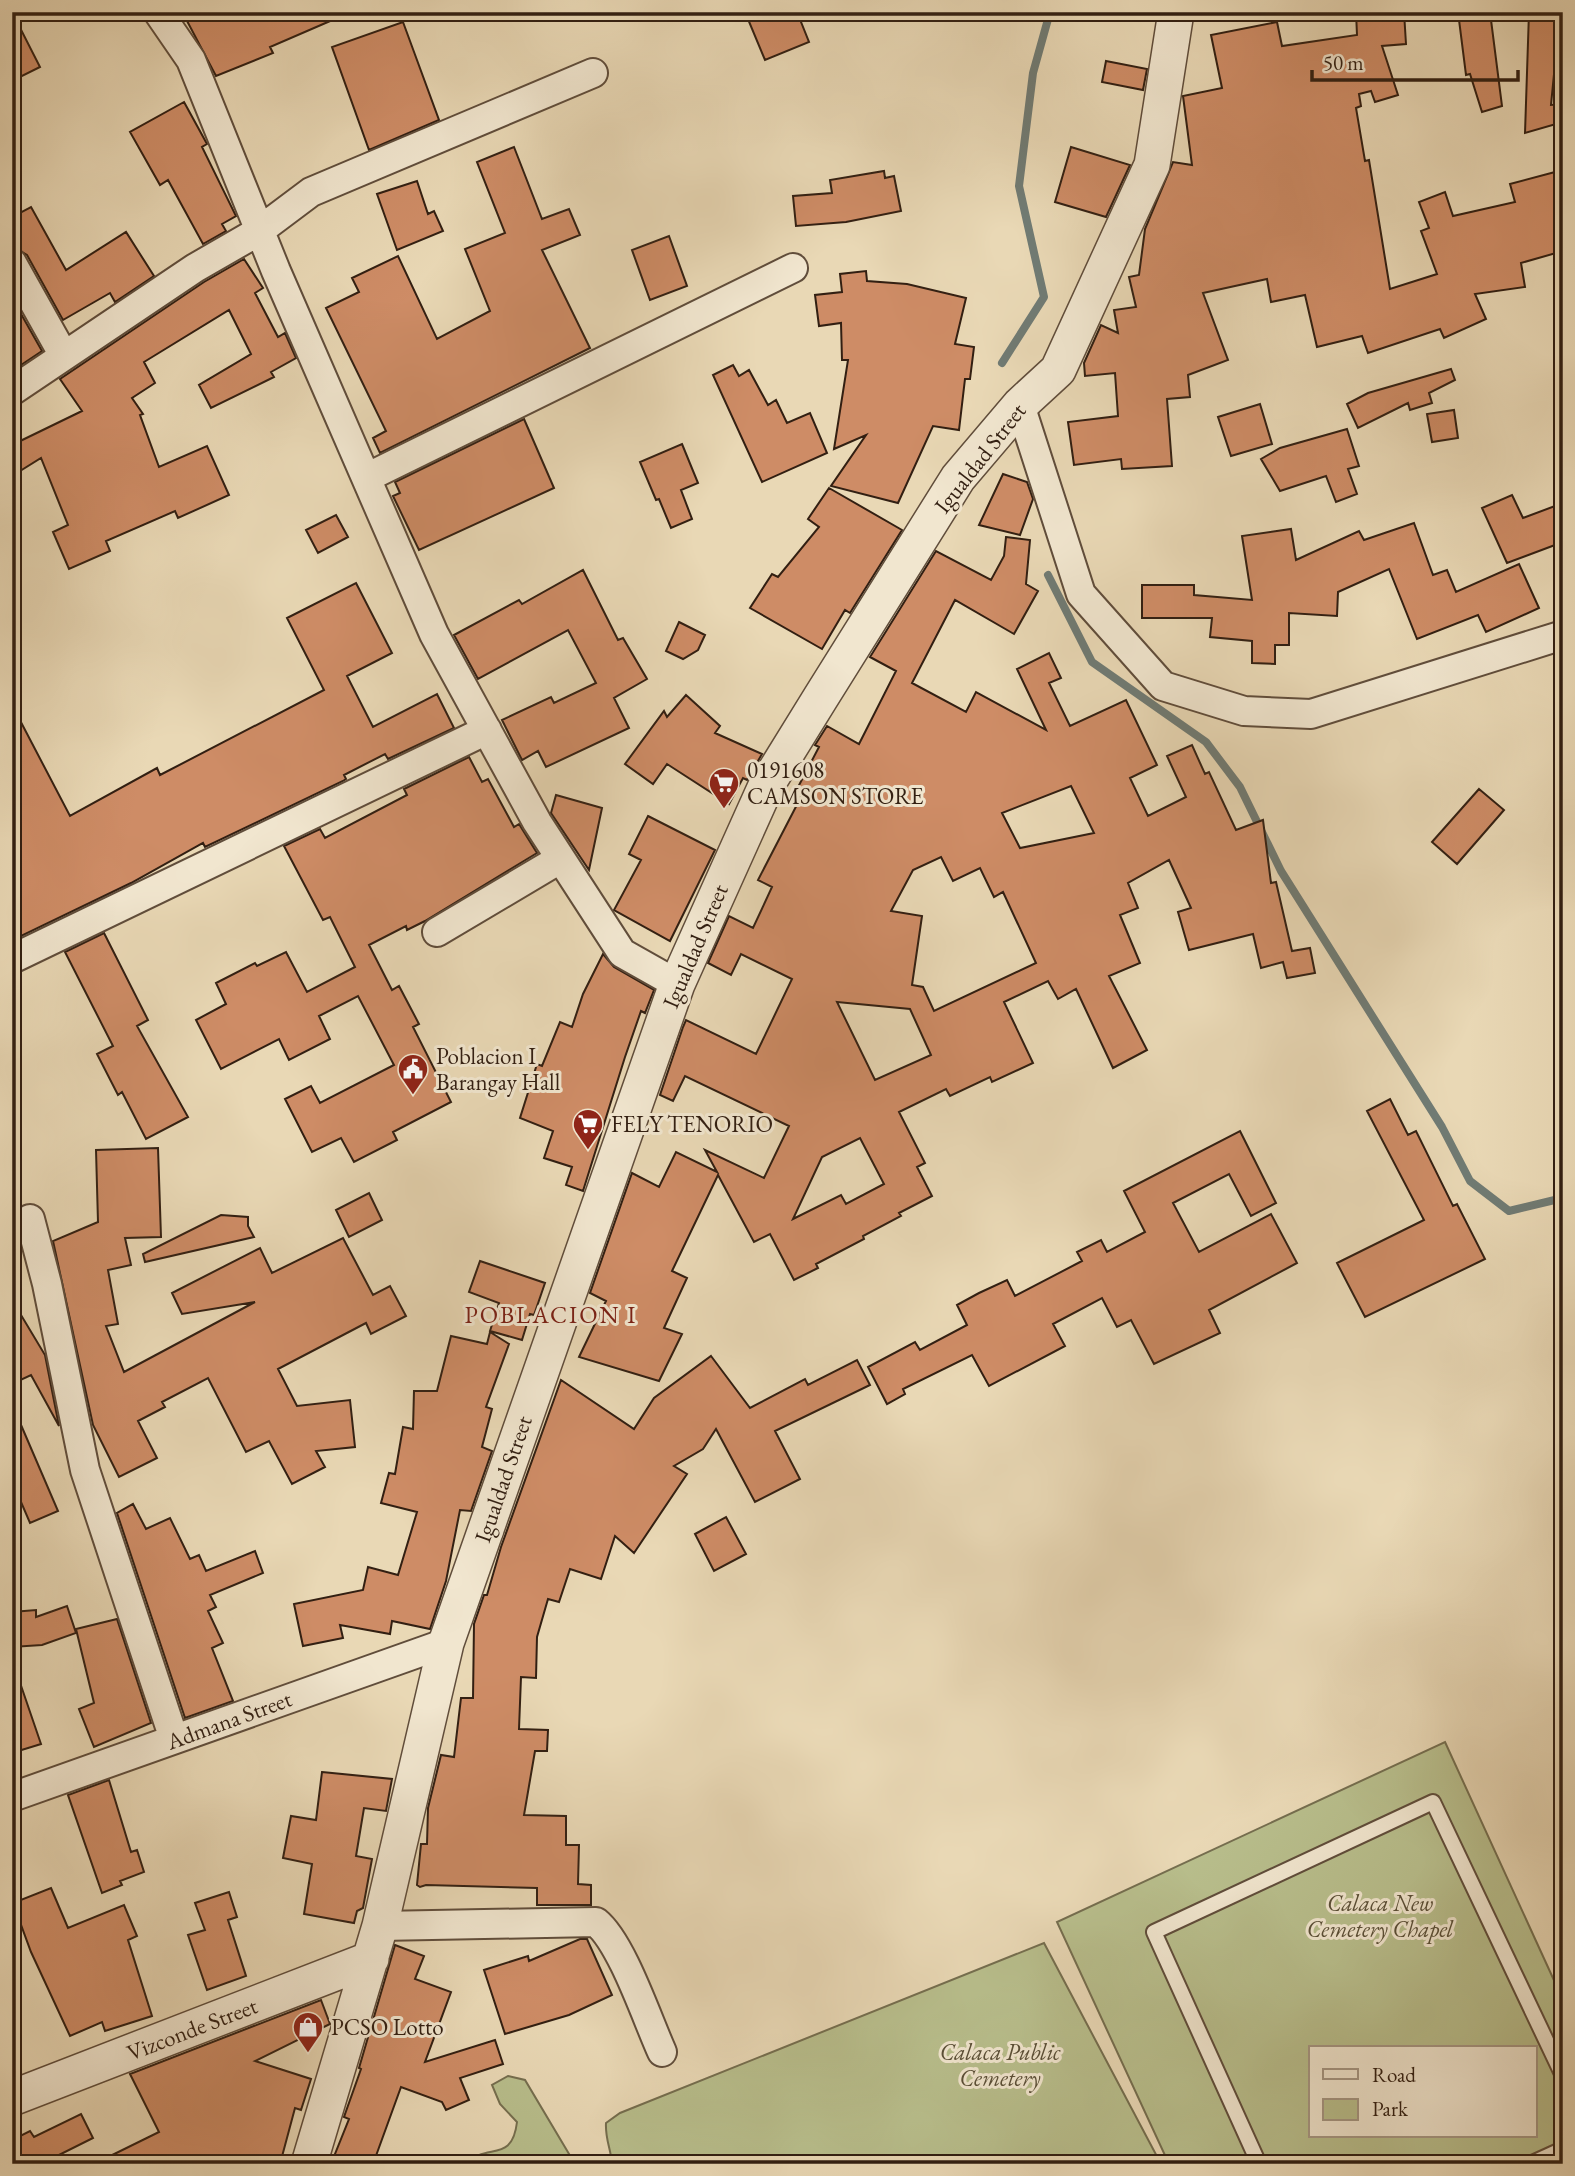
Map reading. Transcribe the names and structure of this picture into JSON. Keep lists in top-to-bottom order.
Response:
{
  "streets": {
    "street": ["Igualdad Street", "Admana Street", "Vizconde Street"]
  },
  "crossings": [
    ["Igualdad Street", "Admana Street"],
    ["Igualdad Street", "Vizconde Street"]
  ],
  "districts": ["POBLACION I"],
  "parks": ["Calaca New Cemetery Chapel", "Calaca Public Cemetery"],
  "places": {
    "supermarket": ["0191608 CAMSON STORE", "FELY TENORIO"],
    "public building": ["Poblacion I Barangay Hall"],
    "shop": ["PCSO Lotto"]
  },
  "legend": ["Road", "Park"],
  "scale_bar": "50 m"
}
